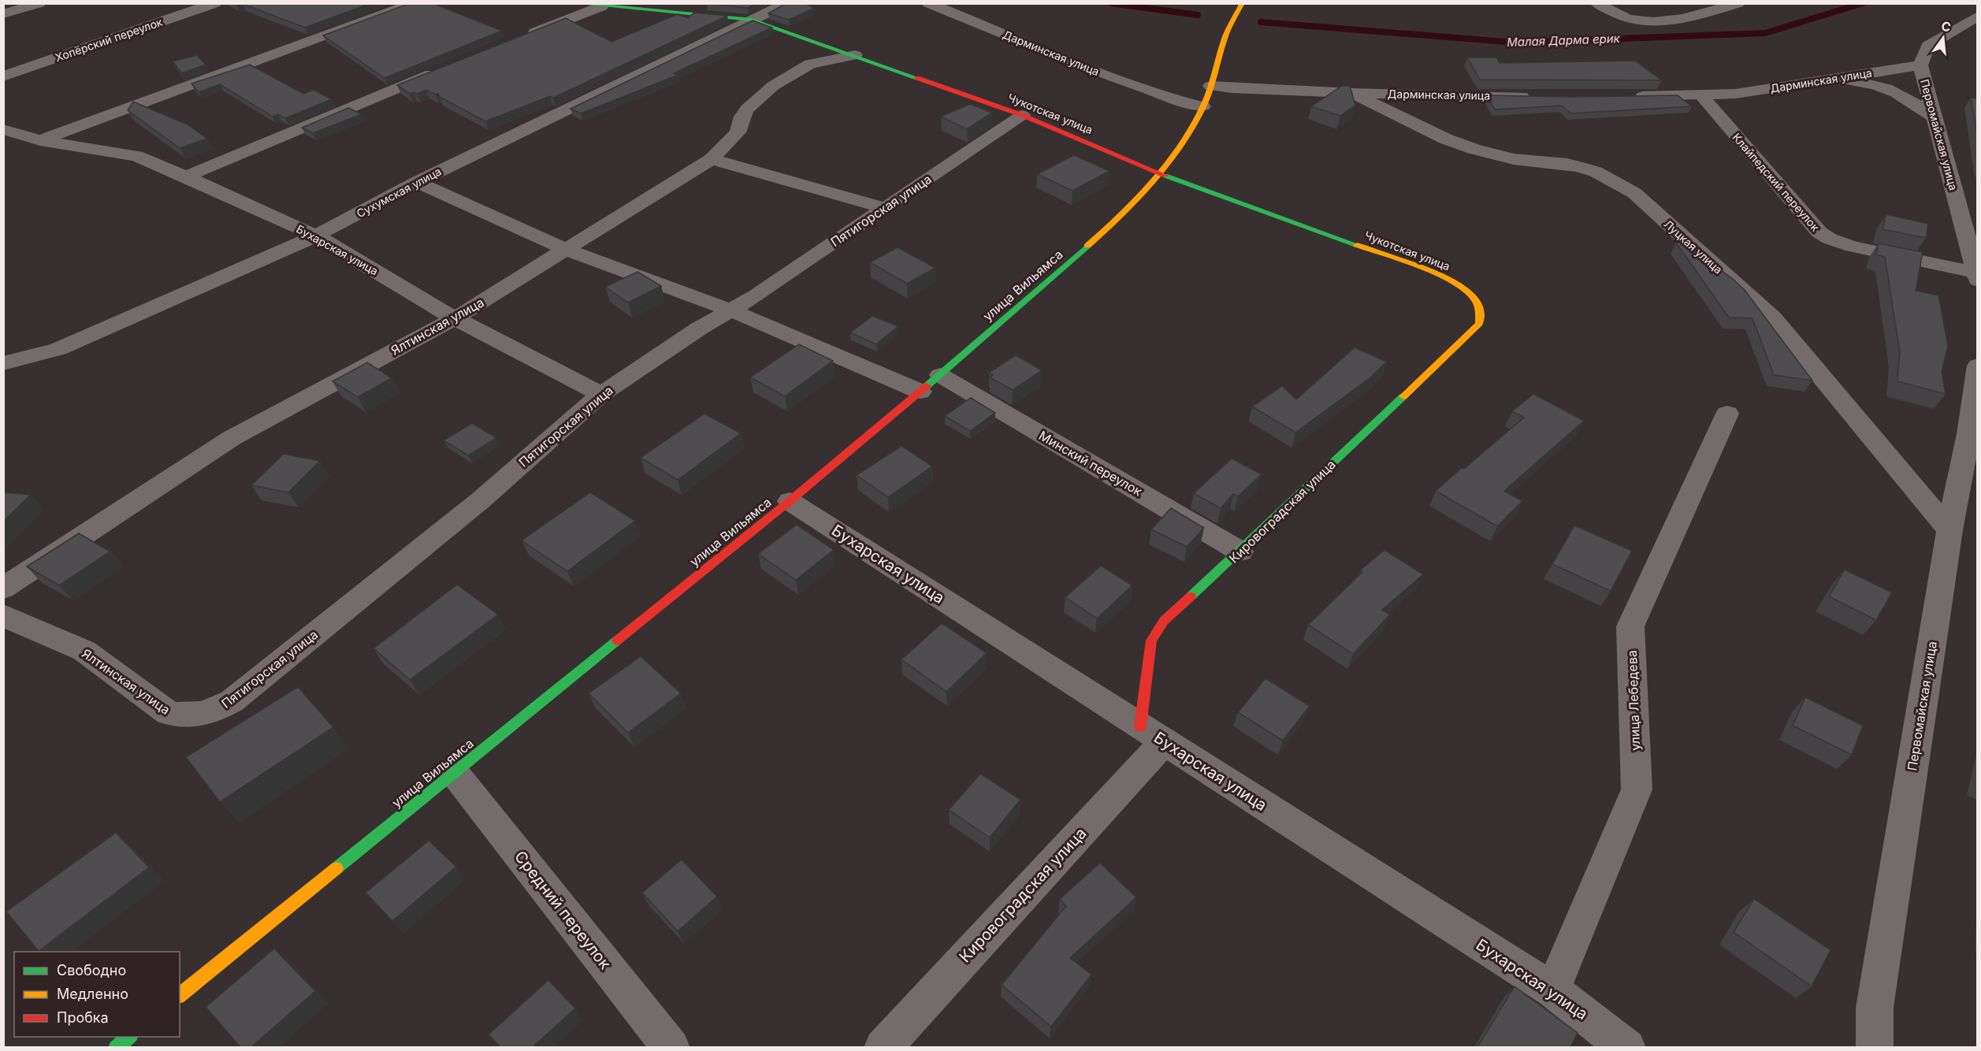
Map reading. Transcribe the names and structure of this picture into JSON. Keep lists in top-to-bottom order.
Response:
{
  "streets": {
    "street": [
      "Хопёрский переулок",
      "Дарминская улица",
      "Чукотская улица",
      "Первомайская улица",
      "Клайпедский переулок",
      "Сухумская улица",
      "Пятигорская улица",
      "Луцкая улица",
      "Бухарская улица",
      "улица Вильямса",
      "Ялтинская улица",
      "Минский переулок",
      "Кировоградская улица",
      "улица Лебедева",
      "Средний переулок"
    ]
  },
  "crossings": [
    ["Дарминская улица", "Первомайская улица"],
    ["Дарминская улица", "Клайпедский переулок"],
    ["Дарминская улица", "Луцкая улица"],
    ["Дарминская улица", "улица Вильямса"],
    ["Чукотская улица", "Сухумская улица"],
    ["Чукотская улица", "Пятигорская улица"],
    ["Чукотская улица", "улица Вильямса"],
    ["Чукотская улица", "Ялтинская улица"],
    ["Чукотская улица", "Кировоградская улица"],
    ["Первомайская улица", "Клайпедский переулок"],
    ["Первомайская улица", "Луцкая улица"],
    ["Сухумская улица", "Бухарская улица"],
    ["Пятигорская улица", "Бухарская улица"],
    ["Пятигорская улица", "Ялтинская улица"],
    ["Бухарская улица", "улица Вильямса"],
    ["Бухарская улица", "Ялтинская улица"],
    ["Бухарская улица", "Кировоградская улица"],
    ["Бухарская улица", "улица Лебедева"],
    ["улица Вильямса", "Минский переулок"],
    ["улица Вильямса", "Средний переулок"],
    ["Минский переулок", "Кировоградская улица"]
  ],
  "water": ["Малая Дарма ерик"],
  "legend": ["Свободно", "Медленно", "Пробка"],
  "north": "top"
}
